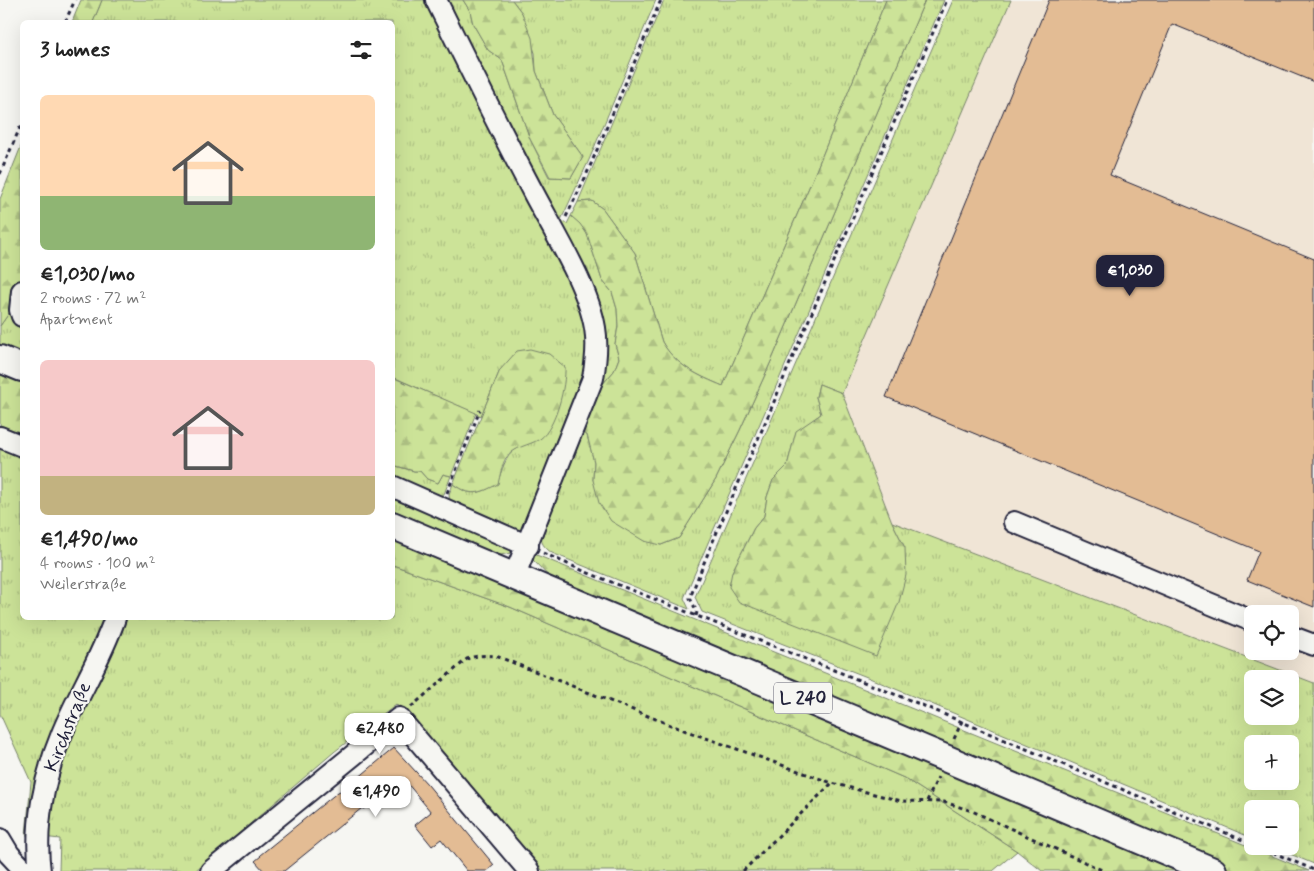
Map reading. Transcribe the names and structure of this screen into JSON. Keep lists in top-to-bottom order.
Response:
{
  "streets": {
    "main road": ["L 240"],
    "street": ["Kirchstraße"]
  },
  "page": {
    "heading": "3 homes",
    "list": [
      {
        "name": "€1,030/mo",
        "note": "2 rooms · 72 m² · Apartment"
      },
      {
        "name": "€1,490/mo",
        "note": "4 rooms · 100 m² · Weilerstraße"
      }
    ],
    "price": ["€1,030", "€2,480", "€1,490"],
    "map_buttons": ["+", "−"]
  }
}
